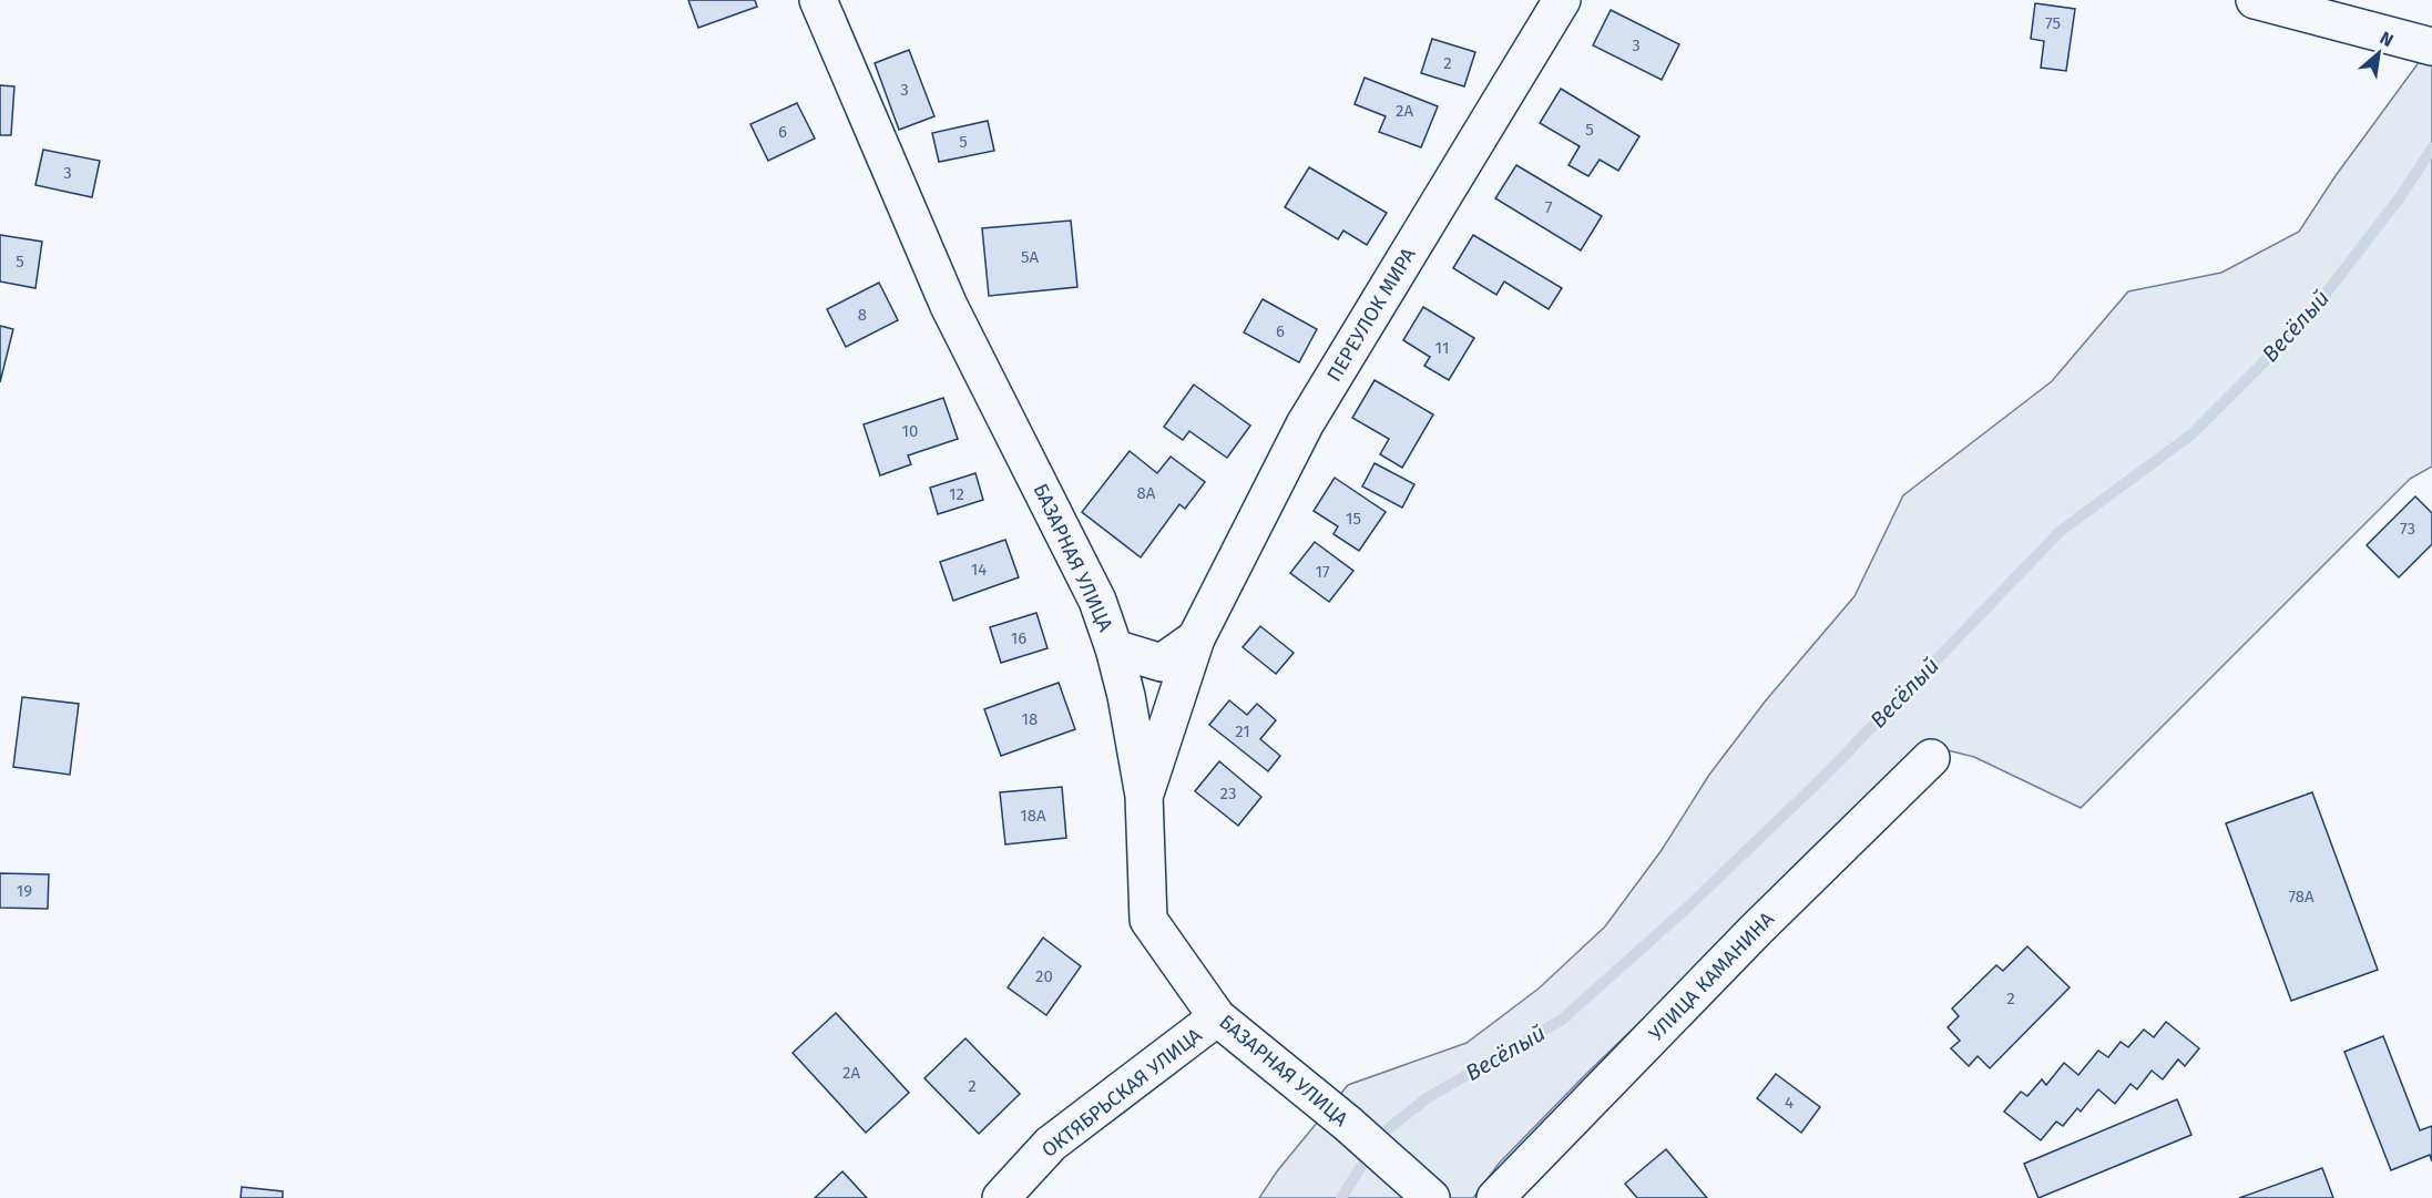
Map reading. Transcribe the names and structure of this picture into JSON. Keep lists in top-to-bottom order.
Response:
{
  "streets": {
    "street": [
      "ПЕРЕУЛОК МИРА",
      "БАЗАРНАЯ УЛИЦА",
      "УЛИЦА КАМАНИНА",
      "ОКТЯБРЬСКАЯ УЛИЦА"
    ]
  },
  "crossings": [
    ["ПЕРЕУЛОК МИРА", "БАЗАРНАЯ УЛИЦА"],
    ["БАЗАРНАЯ УЛИЦА", "ОКТЯБРЬСКАЯ УЛИЦА"]
  ],
  "water": ["Весёлый"],
  "house_numbers": [
    "75",
    "3",
    "2",
    "3",
    "2А",
    "5",
    "6",
    "5",
    "3",
    "7",
    "5А",
    "5",
    "8",
    "6",
    "11",
    "10",
    "8А",
    "12",
    "15",
    "73",
    "14",
    "17",
    "16",
    "18",
    "21",
    "23",
    "18А",
    "19",
    "78А",
    "20",
    "2",
    "2А",
    "2",
    "4"
  ],
  "north": "top right"
}
